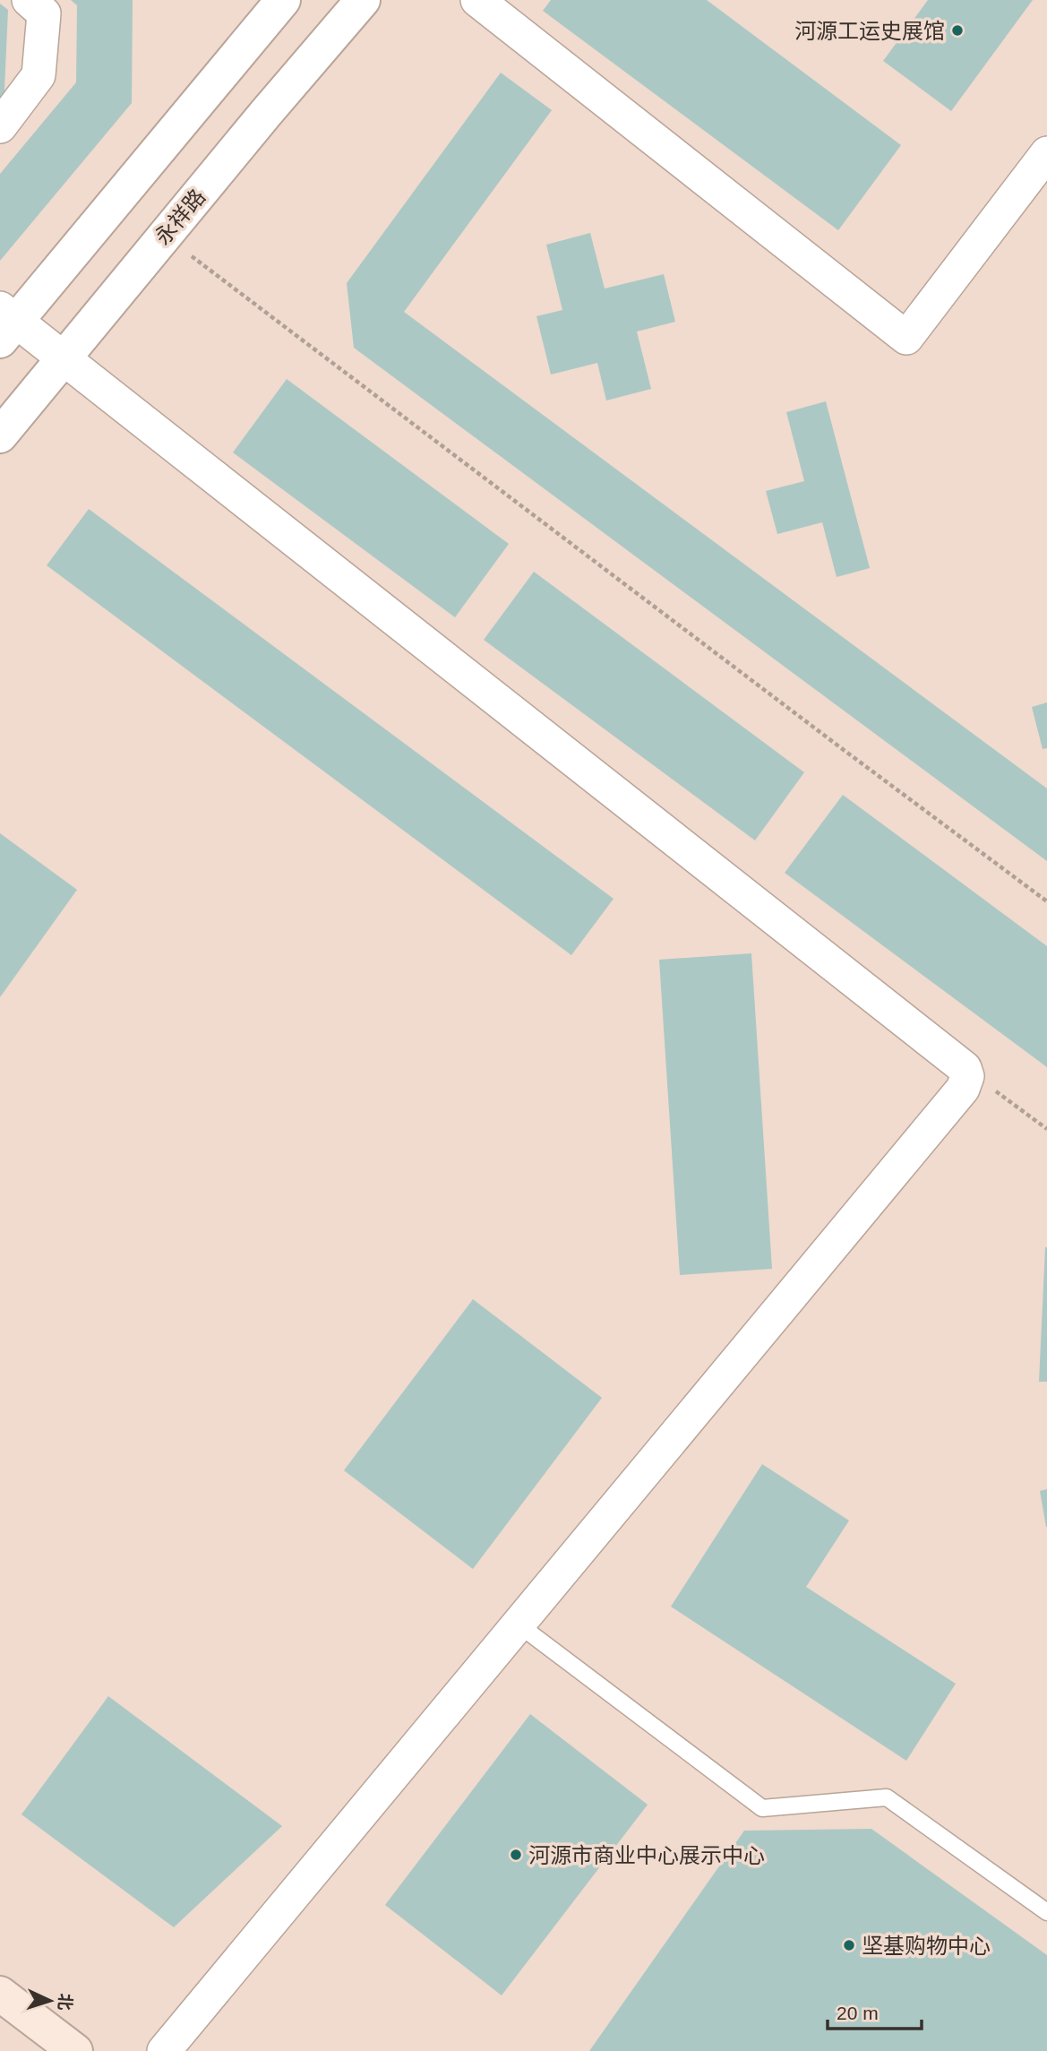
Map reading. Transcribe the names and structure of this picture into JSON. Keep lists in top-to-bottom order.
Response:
{
  "streets": {
    "street": ["永祥路"]
  },
  "places": ["河源工运史展馆", "河源市商业中心展示中心", "坚基购物中心"],
  "scale_bar": "20 m",
  "north": "right"
}
